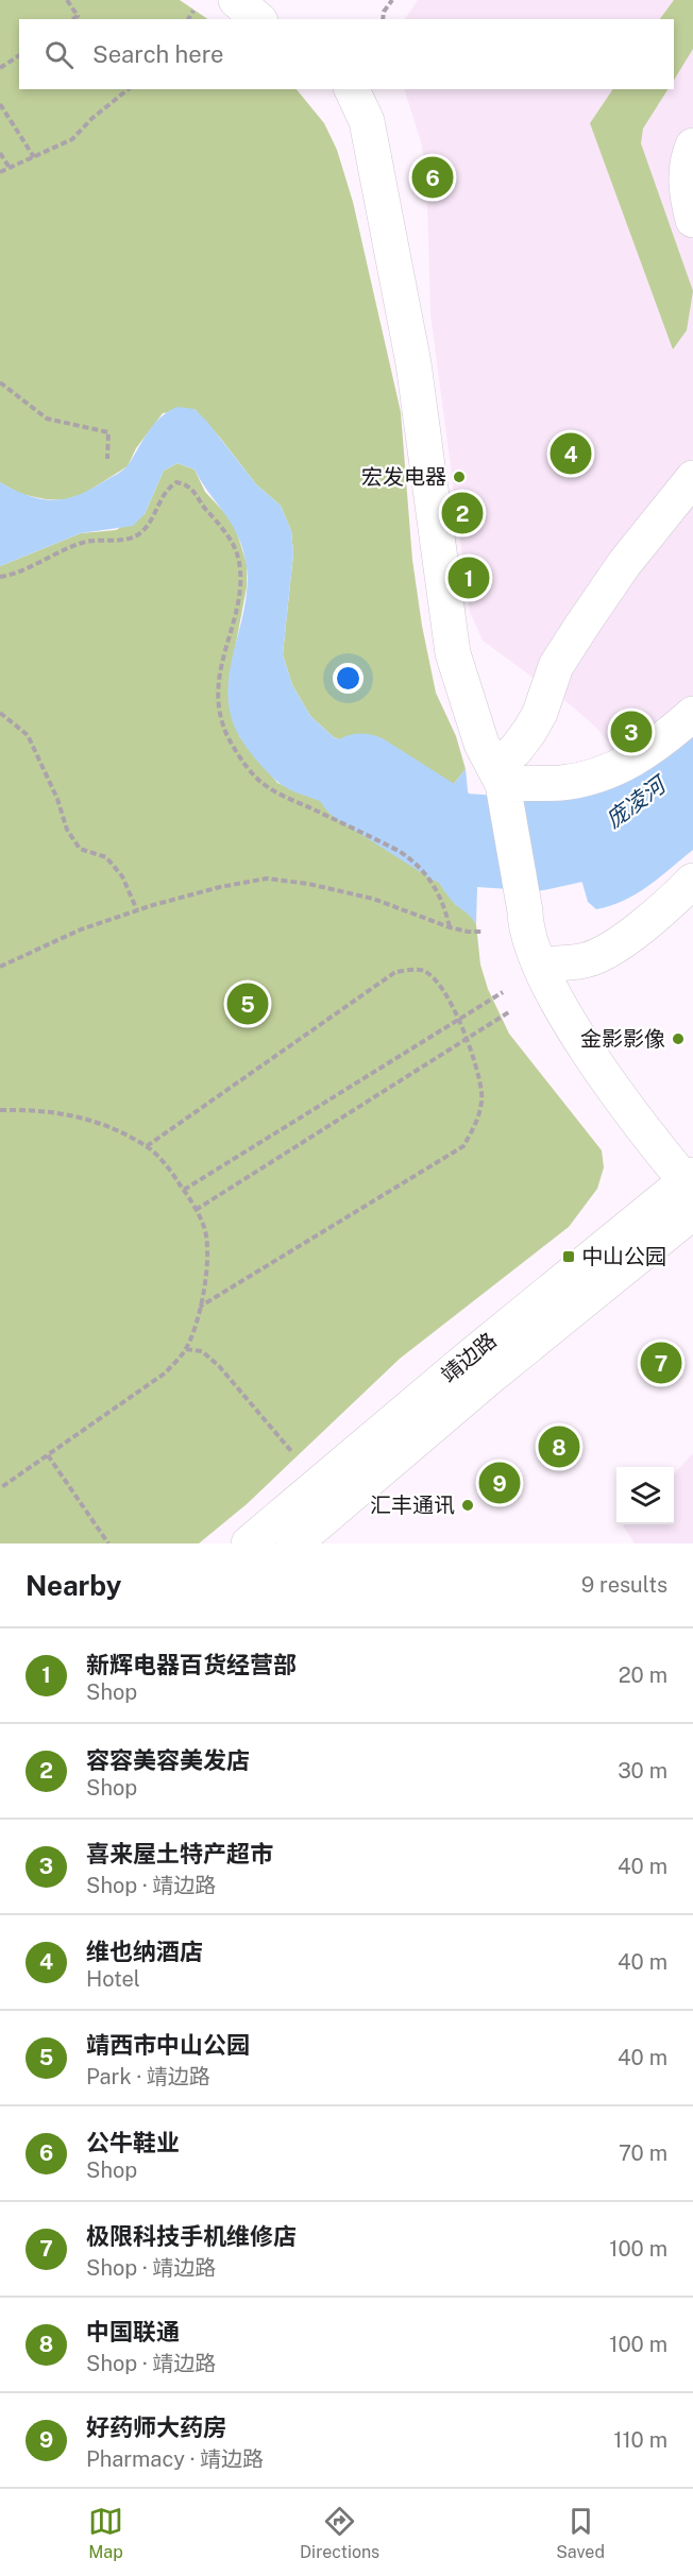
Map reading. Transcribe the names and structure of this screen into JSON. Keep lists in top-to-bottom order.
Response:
{
  "streets": {
    "street": ["靖边路"]
  },
  "water": ["庞凌河"],
  "places": {
    "other": ["宏发电器", "金影影像", "汇丰通讯"],
    "transit": ["中山公园"]
  },
  "page": {
    "search": "Search here",
    "pins": [
      "6",
      "4",
      "2",
      "1",
      "3",
      "5",
      "7",
      "8",
      "9"
    ],
    "heading": ["Nearby", "9 results"],
    "list": [
      {
        "mark": "1",
        "name": "新辉电器百货经营部",
        "note": "Shop",
        "value": "20 m"
      },
      {
        "mark": "2",
        "name": "容容美容美发店",
        "note": "Shop",
        "value": "30 m"
      },
      {
        "mark": "3",
        "name": "喜来屋土特产超市",
        "note": "Shop · 靖边路",
        "value": "40 m"
      },
      {
        "mark": "4",
        "name": "维也纳酒店",
        "note": "Hotel",
        "value": "40 m"
      },
      {
        "mark": "5",
        "name": "靖西市中山公园",
        "note": "Park · 靖边路",
        "value": "40 m"
      },
      {
        "mark": "6",
        "name": "公牛鞋业",
        "note": "Shop",
        "value": "70 m"
      },
      {
        "mark": "7",
        "name": "极限科技手机维修店",
        "note": "Shop · 靖边路",
        "value": "100 m"
      },
      {
        "mark": "8",
        "name": "中国联通",
        "note": "Shop · 靖边路",
        "value": "100 m"
      },
      {
        "mark": "9",
        "name": "好药师大药房",
        "note": "Pharmacy · 靖边路",
        "value": "110 m"
      }
    ],
    "nav": ["Map", "Directions", "Saved"]
  }
}
